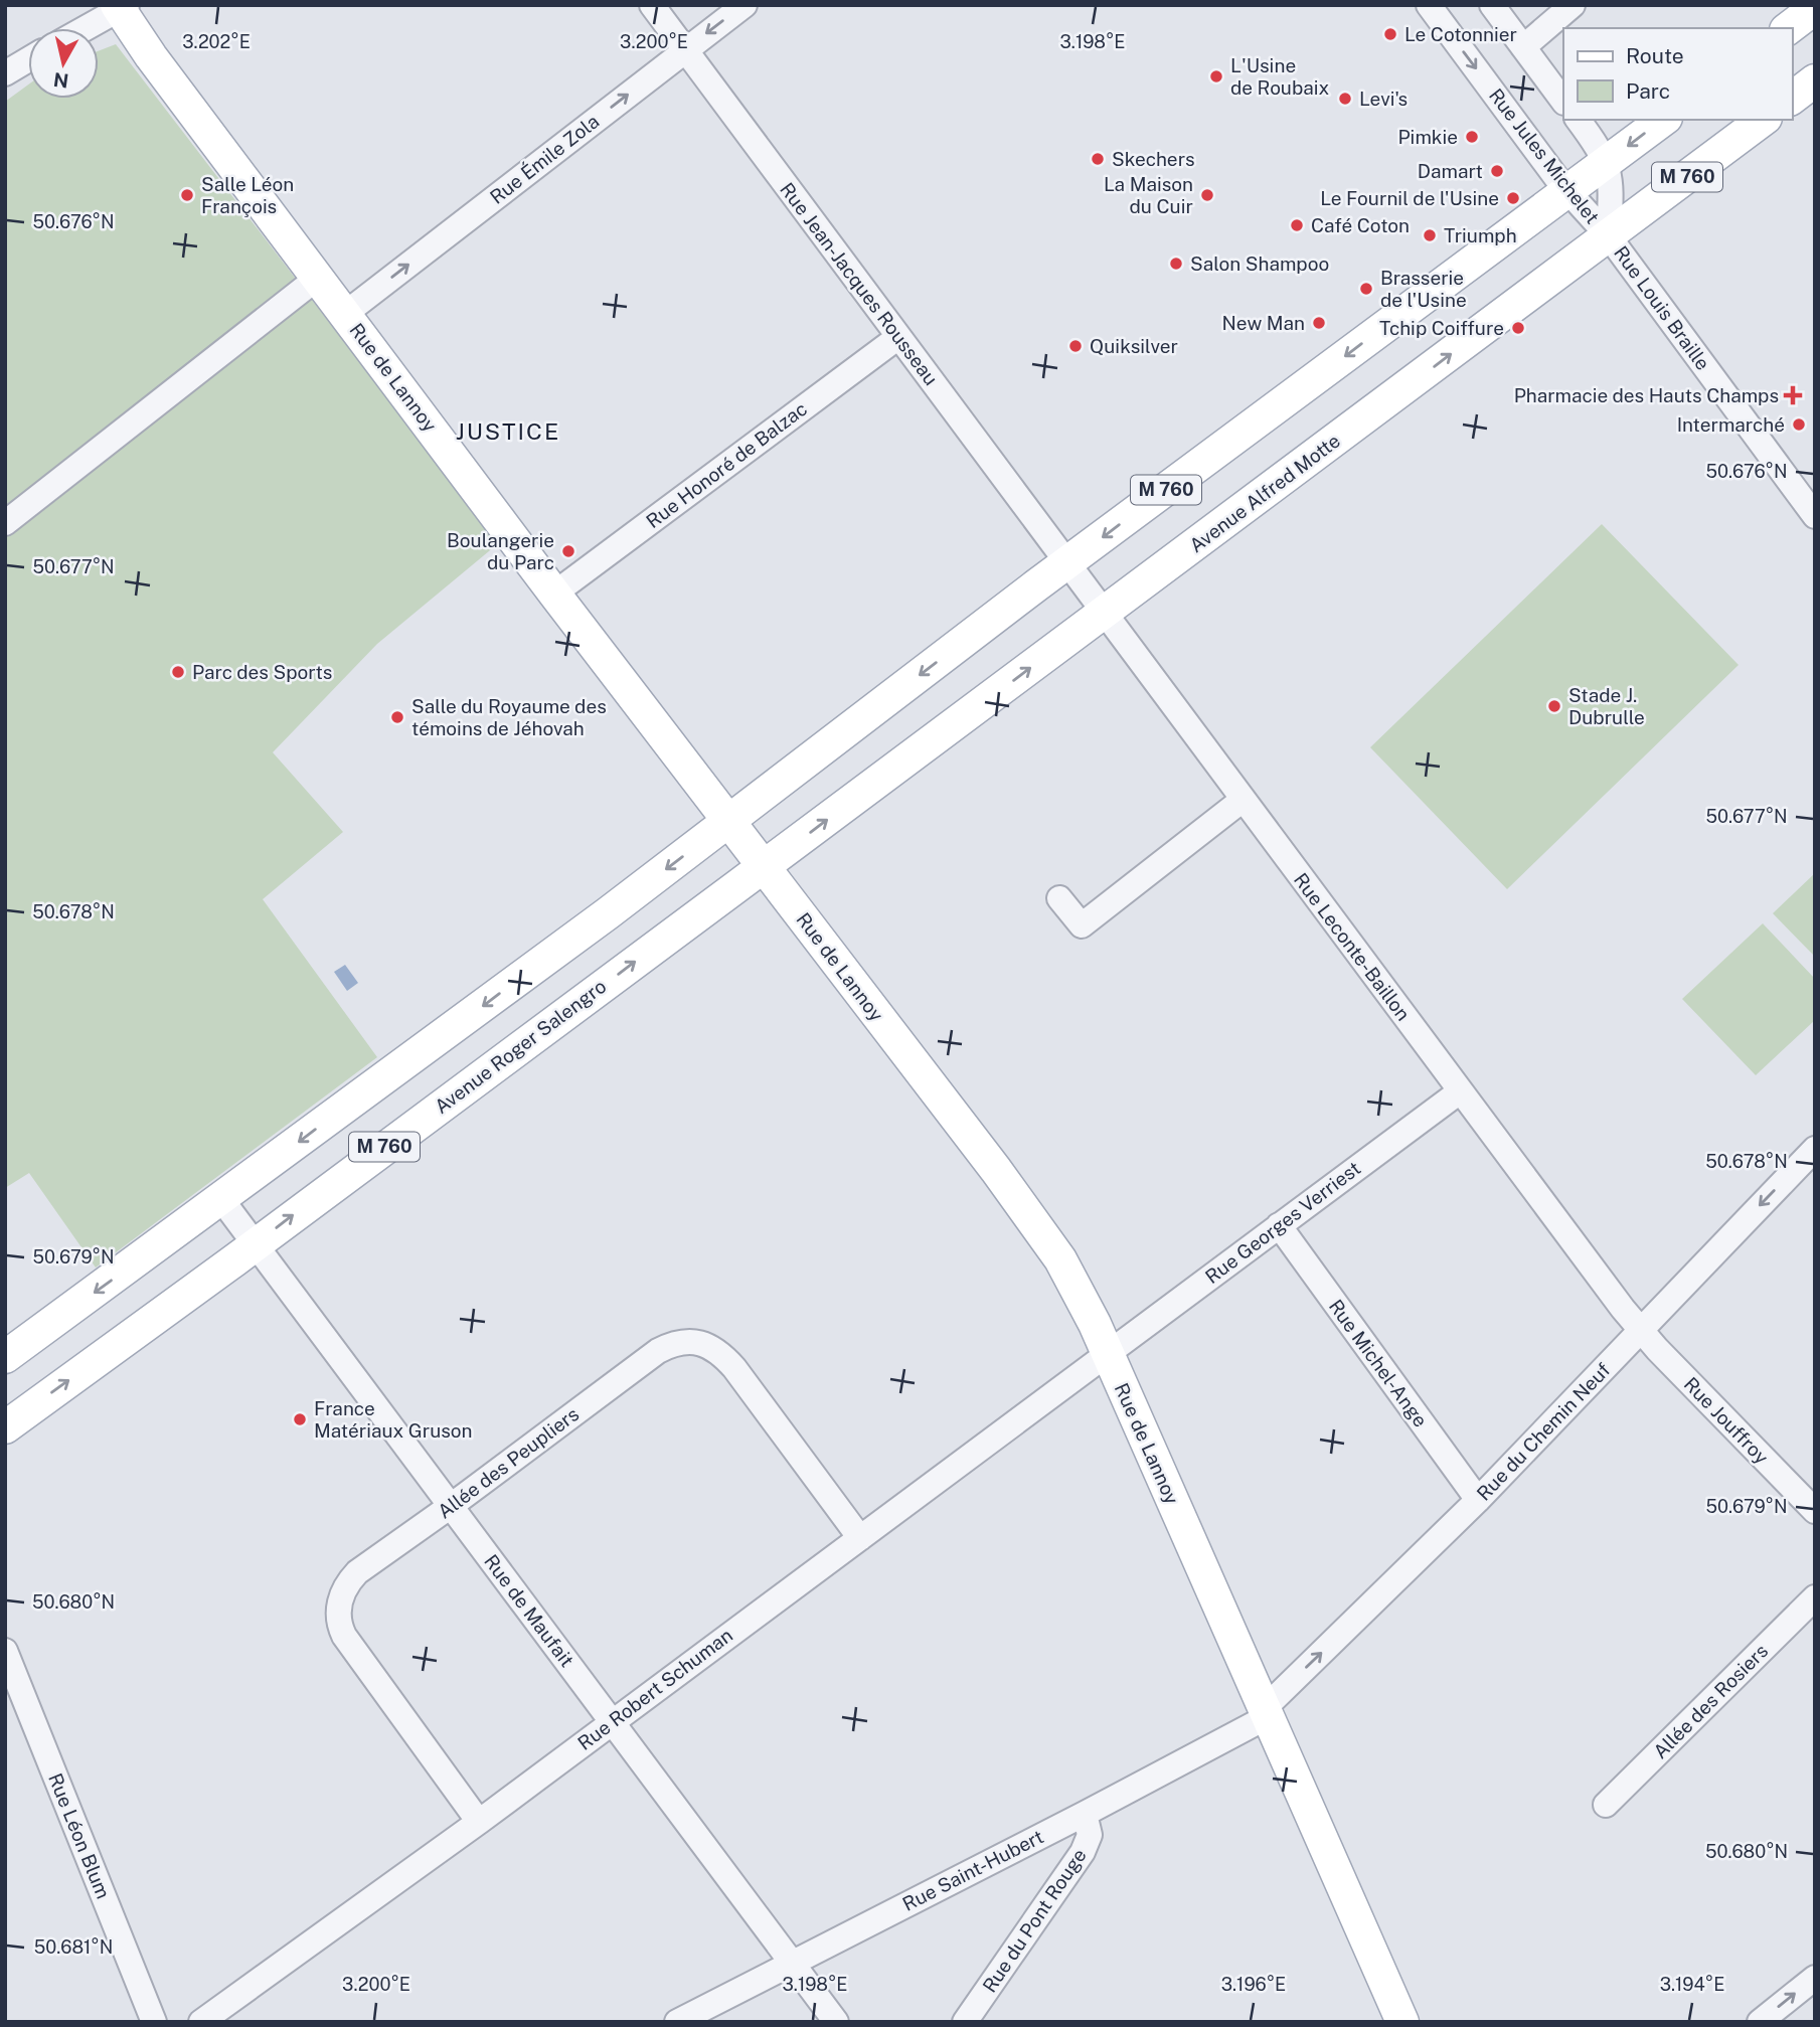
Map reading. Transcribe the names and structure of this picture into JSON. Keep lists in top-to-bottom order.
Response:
{
  "streets": {
    "main road": [
      "M 760",
      "Rue de Lannoy",
      "Avenue Alfred Motte",
      "Avenue Roger Salengro"
    ],
    "street": [
      "Rue Jules Michelet",
      "Rue Émile Zola",
      "Rue Jean-Jacques Rousseau",
      "Rue Louis Braille",
      "Rue Honoré de Balzac",
      "Rue Leconte-Baillon",
      "Rue Georges Verriest",
      "Rue Michel-Ange",
      "Rue Jouffroy",
      "Rue du Chemin Neuf",
      "Allée des Peupliers",
      "Rue de Maufait",
      "Rue Robert Schuman",
      "Allée des Rosiers",
      "Rue Léon Blum",
      "Rue Saint-Hubert",
      "Rue du Pont Rouge"
    ]
  },
  "crossings": [
    ["Rue Jules Michelet", "M 760"],
    ["Rue Jules Michelet", "Rue Louis Braille"],
    ["Rue Jules Michelet", "Avenue Alfred Motte"],
    ["Rue Émile Zola", "Rue Jean-Jacques Rousseau"],
    ["Rue Émile Zola", "Rue de Lannoy"],
    ["M 760", "Rue Jean-Jacques Rousseau"],
    ["M 760", "Rue de Lannoy"],
    ["M 760", "Rue Leconte-Baillon"],
    ["M 760", "Rue de Maufait"],
    ["Rue Jean-Jacques Rousseau", "Rue Honoré de Balzac"],
    ["Rue Jean-Jacques Rousseau", "Rue Leconte-Baillon"],
    ["Rue Louis Braille", "Avenue Alfred Motte"],
    ["Rue de Lannoy", "Rue Honoré de Balzac"],
    ["Rue de Lannoy", "Avenue Alfred Motte"],
    ["Rue de Lannoy", "Avenue Roger Salengro"],
    ["Rue de Lannoy", "Rue Georges Verriest"],
    ["Rue de Lannoy", "Rue du Chemin Neuf"],
    ["Rue de Lannoy", "Rue Robert Schuman"],
    ["Rue de Lannoy", "Rue Saint-Hubert"],
    ["Avenue Alfred Motte", "Rue Leconte-Baillon"],
    ["Avenue Alfred Motte", "Avenue Roger Salengro"],
    ["Rue Leconte-Baillon", "Rue Georges Verriest"],
    ["Rue Leconte-Baillon", "Rue Jouffroy"],
    ["Rue Leconte-Baillon", "Rue du Chemin Neuf"],
    ["Avenue Roger Salengro", "Rue de Maufait"],
    ["Rue Georges Verriest", "Rue Michel-Ange"],
    ["Rue Georges Verriest", "Rue Robert Schuman"],
    ["Rue Michel-Ange", "Rue du Chemin Neuf"],
    ["Rue Jouffroy", "Rue du Chemin Neuf"],
    ["Rue du Chemin Neuf", "Rue Saint-Hubert"],
    ["Allée des Peupliers", "Rue de Maufait"],
    ["Allée des Peupliers", "Rue Robert Schuman"],
    ["Rue de Maufait", "Rue Robert Schuman"],
    ["Rue de Maufait", "Rue Saint-Hubert"],
    ["Rue Saint-Hubert", "Rue du Pont Rouge"]
  ],
  "districts": ["JUSTICE"],
  "places": {
    "other": [
      "Le Cotonnier",
      "L'Usine de Roubaix",
      "Levi's",
      "Pimkie",
      "Skechers",
      "Damart",
      "Salle Léon François",
      "La Maison du Cuir",
      "Le Fournil de l'Usine",
      "Café Coton",
      "Triumph",
      "Salon Shampoo",
      "Brasserie de l'Usine",
      "New Man",
      "Tchip Coiffure",
      "Quiksilver",
      "Intermarché",
      "Boulangerie du Parc",
      "Parc des Sports",
      "Stade J. Dubrulle",
      "Salle du Royaume des témoins de Jéhovah",
      "France Matériaux Gruson"
    ],
    "health": ["Pharmacie des Hauts Champs"]
  },
  "legend": ["Route", "Parc"],
  "north": "bottom",
  "coordinates": [
    "3.202°E",
    "3.200°E",
    "3.198°E",
    "50.676°N",
    "50.677°N",
    "50.678°N",
    "50.679°N",
    "50.680°N",
    "50.681°N",
    "3.196°E",
    "3.194°E"
  ]
}
